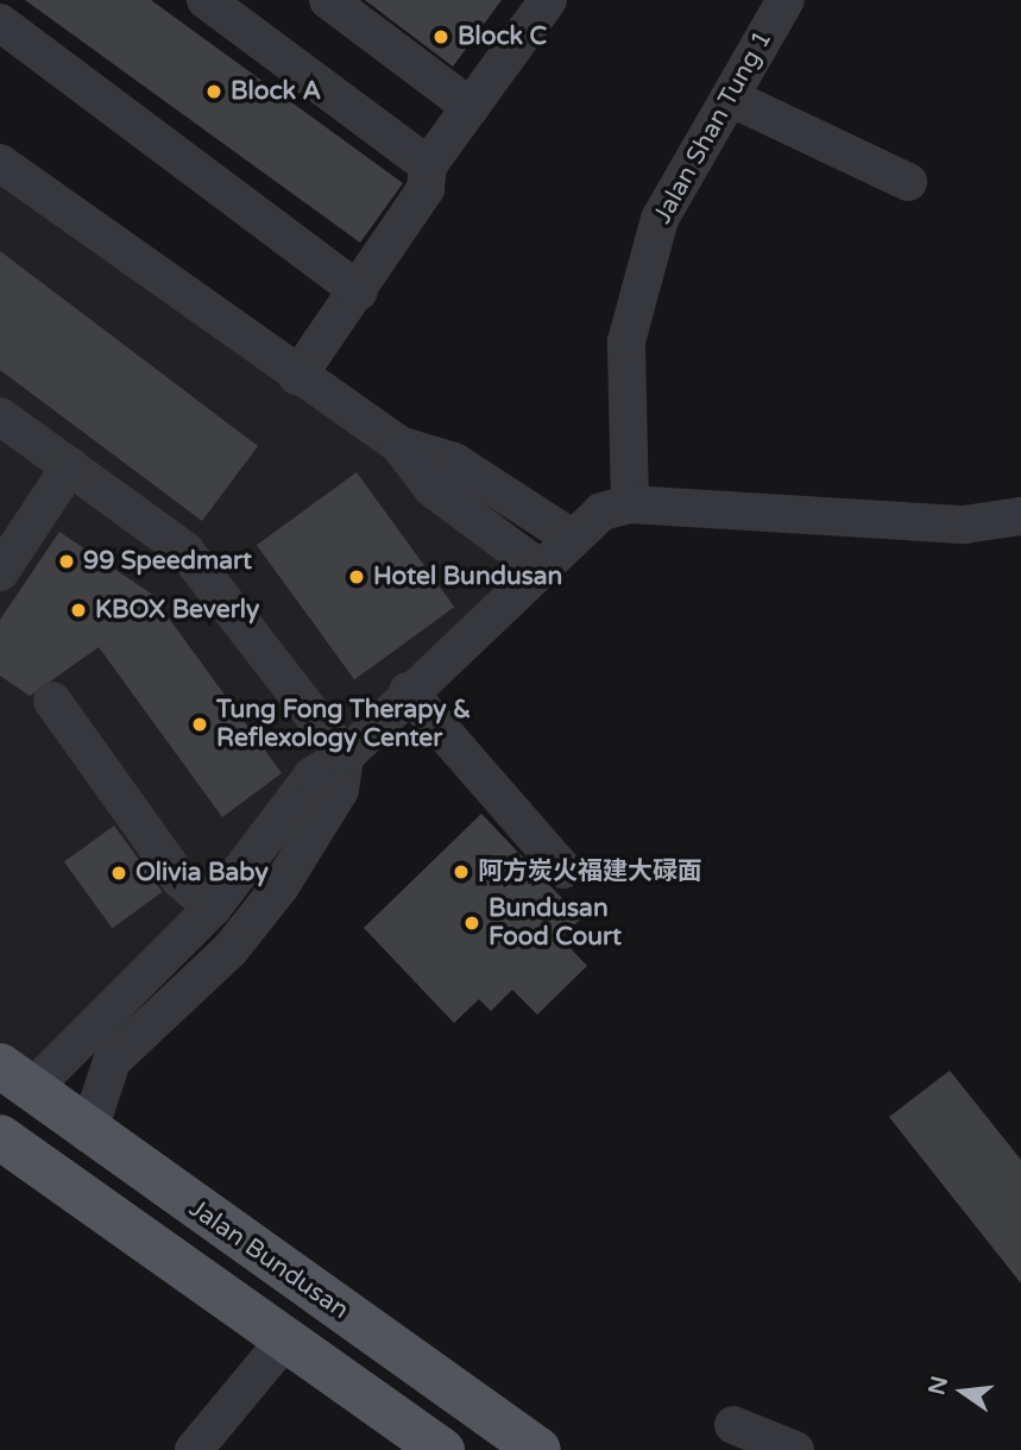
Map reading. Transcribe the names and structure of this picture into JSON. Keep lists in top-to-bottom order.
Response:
{
  "streets": {
    "main road": ["Jalan Bundusan"],
    "street": ["Jalan Shan Tung 1"]
  },
  "places": [
    "Block C",
    "Block A",
    "99 Speedmart",
    "Hotel Bundusan",
    "KBOX Beverly",
    "Tung Fong Therapy & Reflexology Center",
    "阿方炭火福建大碌面",
    "Olivia Baby",
    "Bundusan Food Court"
  ],
  "north": "left"
}
